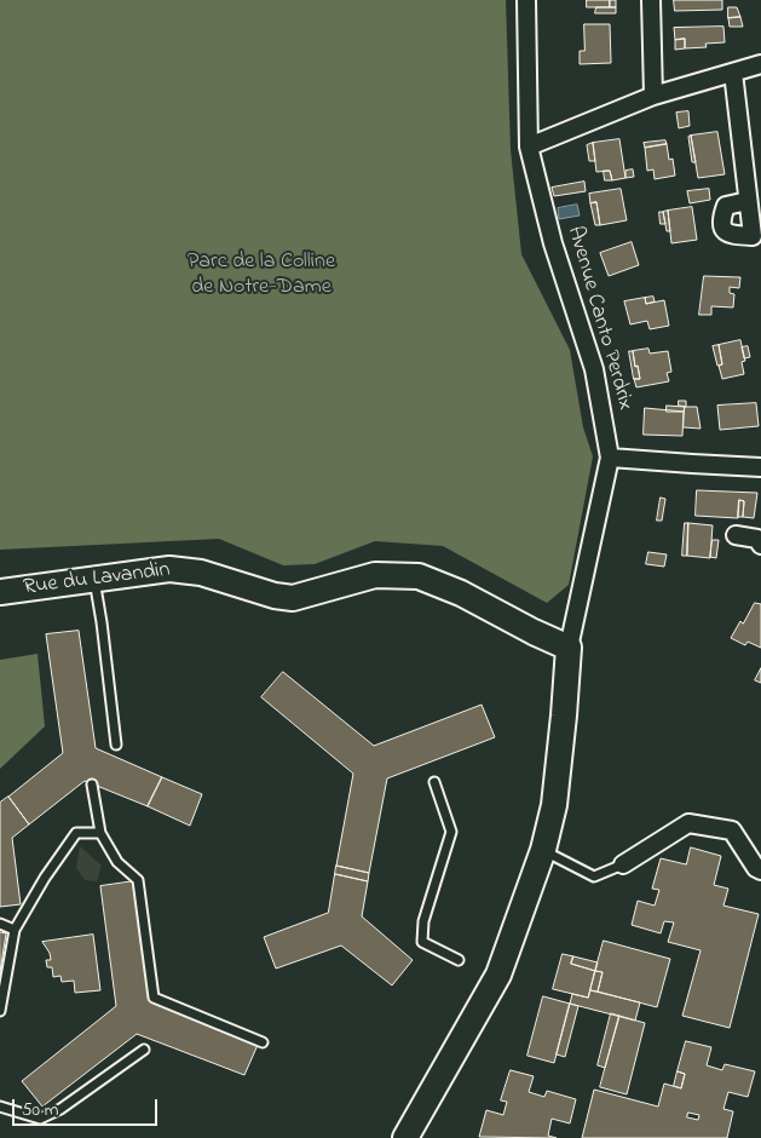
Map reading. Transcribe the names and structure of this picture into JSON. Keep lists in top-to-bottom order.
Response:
{
  "streets": {
    "street": ["Avenue Canto Perdrix", "Rue du Lavandin"]
  },
  "crossings": [
    ["Avenue Canto Perdrix", "Rue du Lavandin"]
  ],
  "parks": ["Parc de la Colline de Notre-Dame"],
  "scale_bar": "50 m"
}
